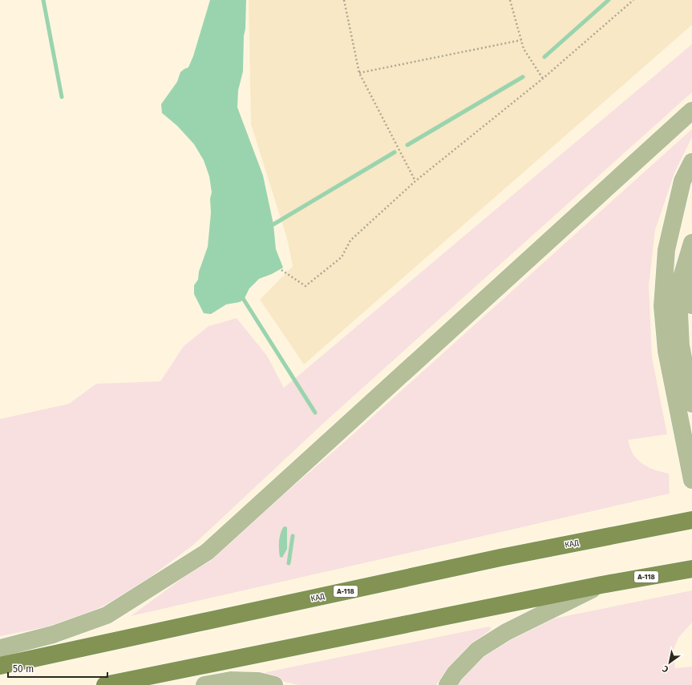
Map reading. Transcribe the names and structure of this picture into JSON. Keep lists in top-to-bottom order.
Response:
{
  "streets": {
    "highway": ["КАД", "А-118"]
  },
  "scale_bar": "50 m",
  "north": "bottom left"
}
